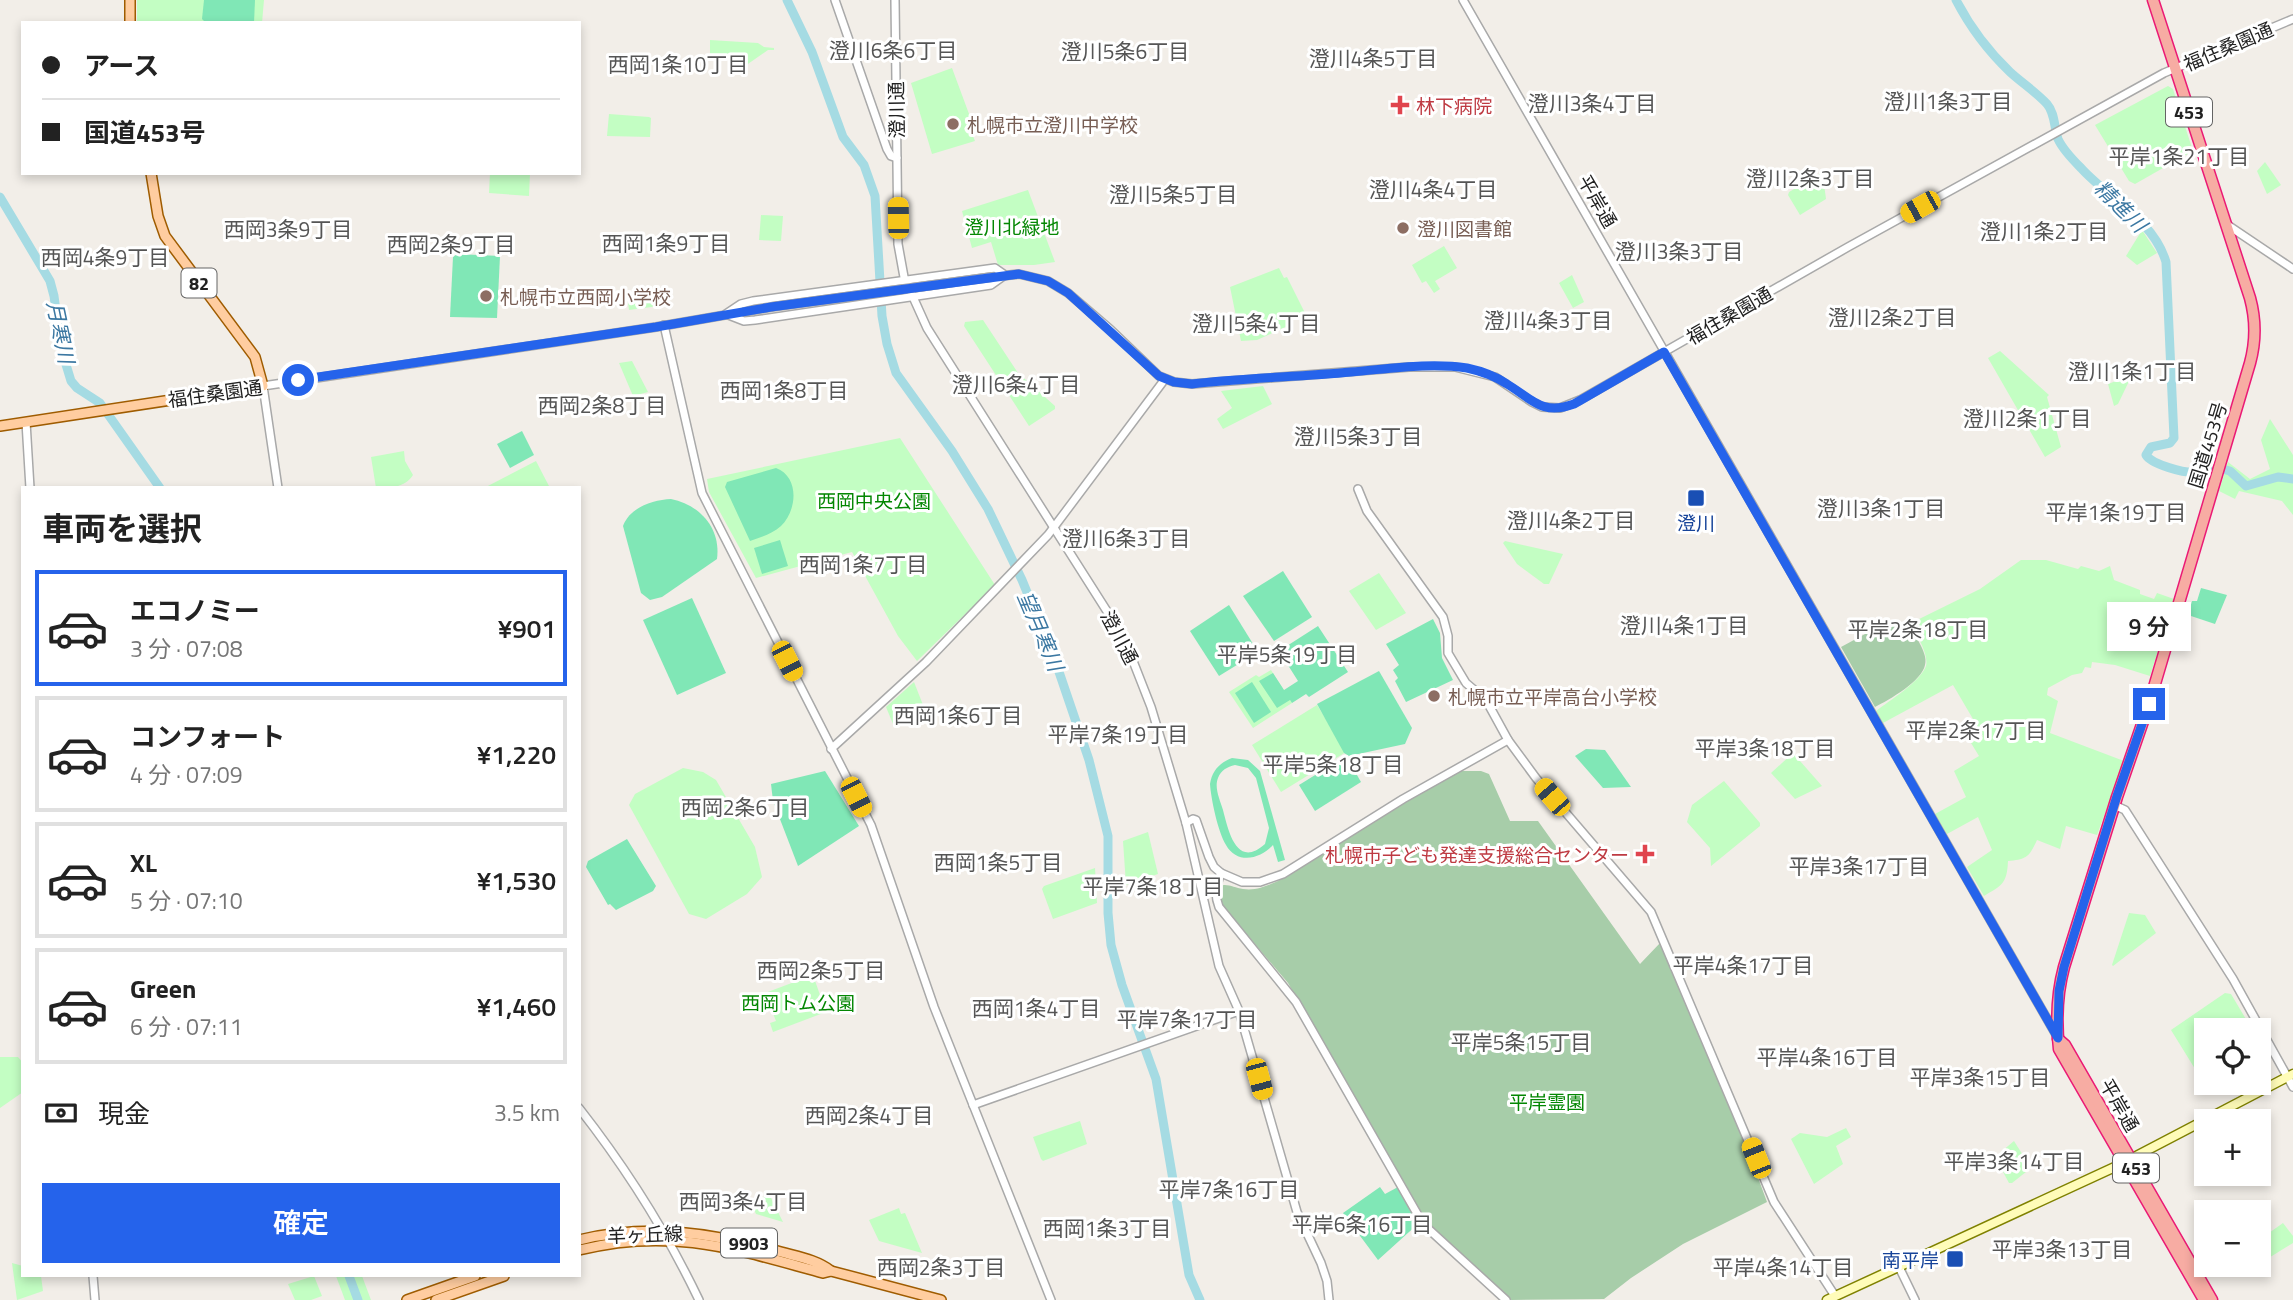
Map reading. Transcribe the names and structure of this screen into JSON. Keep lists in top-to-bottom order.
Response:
{
  "streets": {
    "highway": ["453", "平岸通", "国道453号"],
    "main road": [
      "福住桑園通",
      "82",
      "羊ヶ丘線",
      "9903"
    ],
    "street": ["澄川通"]
  },
  "crossings": [
    ["福住桑園通", "453"],
    ["福住桑園通", "平岸通"],
    ["福住桑園通", "82"],
    ["453", "平岸通"],
    ["453", "国道453号"],
    ["平岸通", "国道453号"]
  ],
  "districts": [
    "澄川6条6丁目",
    "澄川5条6丁目",
    "澄川4条5丁目",
    "西岡1条10丁目",
    "澄川1条3丁目",
    "澄川3条4丁目",
    "平岸1条21丁目",
    "澄川2条3丁目",
    "澄川4条4丁目",
    "澄川5条5丁目",
    "西岡3条9丁目",
    "澄川1条2丁目",
    "西岡1条9丁目",
    "西岡2条9丁目",
    "澄川3条3丁目",
    "西岡4条9丁目",
    "澄川2条2丁目",
    "澄川4条3丁目",
    "澄川5条4丁目",
    "澄川1条1丁目",
    "澄川6条4丁目",
    "西岡1条8丁目",
    "西岡2条8丁目",
    "澄川2条1丁目",
    "澄川5条3丁目",
    "澄川3条1丁目",
    "平岸1条19丁目",
    "澄川4条2丁目",
    "澄川6条3丁目",
    "西岡1条7丁目",
    "澄川4条1丁目",
    "平岸2条18丁目",
    "平岸5条19丁目",
    "西岡1条6丁目",
    "平岸2条17丁目",
    "平岸7条19丁目",
    "平岸3条18丁目",
    "平岸5条18丁目",
    "西岡2条6丁目",
    "西岡1条5丁目",
    "平岸3条17丁目",
    "平岸7条18丁目",
    "平岸4条17丁目",
    "西岡2条5丁目",
    "西岡1条4丁目",
    "平岸7条17丁目",
    "平岸5条15丁目",
    "平岸4条16丁目",
    "平岸3条15丁目",
    "西岡2条4丁目",
    "平岸3条14丁目",
    "平岸7条16丁目",
    "西岡3条4丁目",
    "平岸6条16丁目",
    "西岡1条3丁目",
    "平岸3条13丁目",
    "西岡2条3丁目",
    "平岸4条14丁目"
  ],
  "water": ["精進川", "月寒川", "望月寒川"],
  "parks": [
    "澄川北緑地",
    "西岡中央公園",
    "西岡トム公園",
    "平岸霊園"
  ],
  "places": {
    "health": ["林下病院", "札幌市子ども発達支援総合センター"],
    "other": [
      "札幌市立澄川中学校",
      "澄川図書館",
      "札幌市立西岡小学校",
      "札幌市立平岸高台小学校"
    ],
    "transit": ["澄川", "南平岸"]
  },
  "page": {
    "banner": ["アース", "国道453号"],
    "heading": "車両を選択",
    "list": [
      {
        "name": "エコノミー",
        "note": "3 分 · 07:08",
        "value": "¥901"
      },
      {
        "name": "コンフォート",
        "note": "4 分 · 07:09",
        "value": "¥1,220"
      },
      {
        "name": "XL",
        "note": "5 分 · 07:10",
        "value": "¥1,530"
      },
      {
        "name": "Green",
        "note": "6 分 · 07:11",
        "value": "¥1,460"
      }
    ],
    "bubble": "9 分",
    "map_buttons": ["+", "−"],
    "pay": ["現金", "3.5 km"],
    "buttons": "確定"
  }
}
